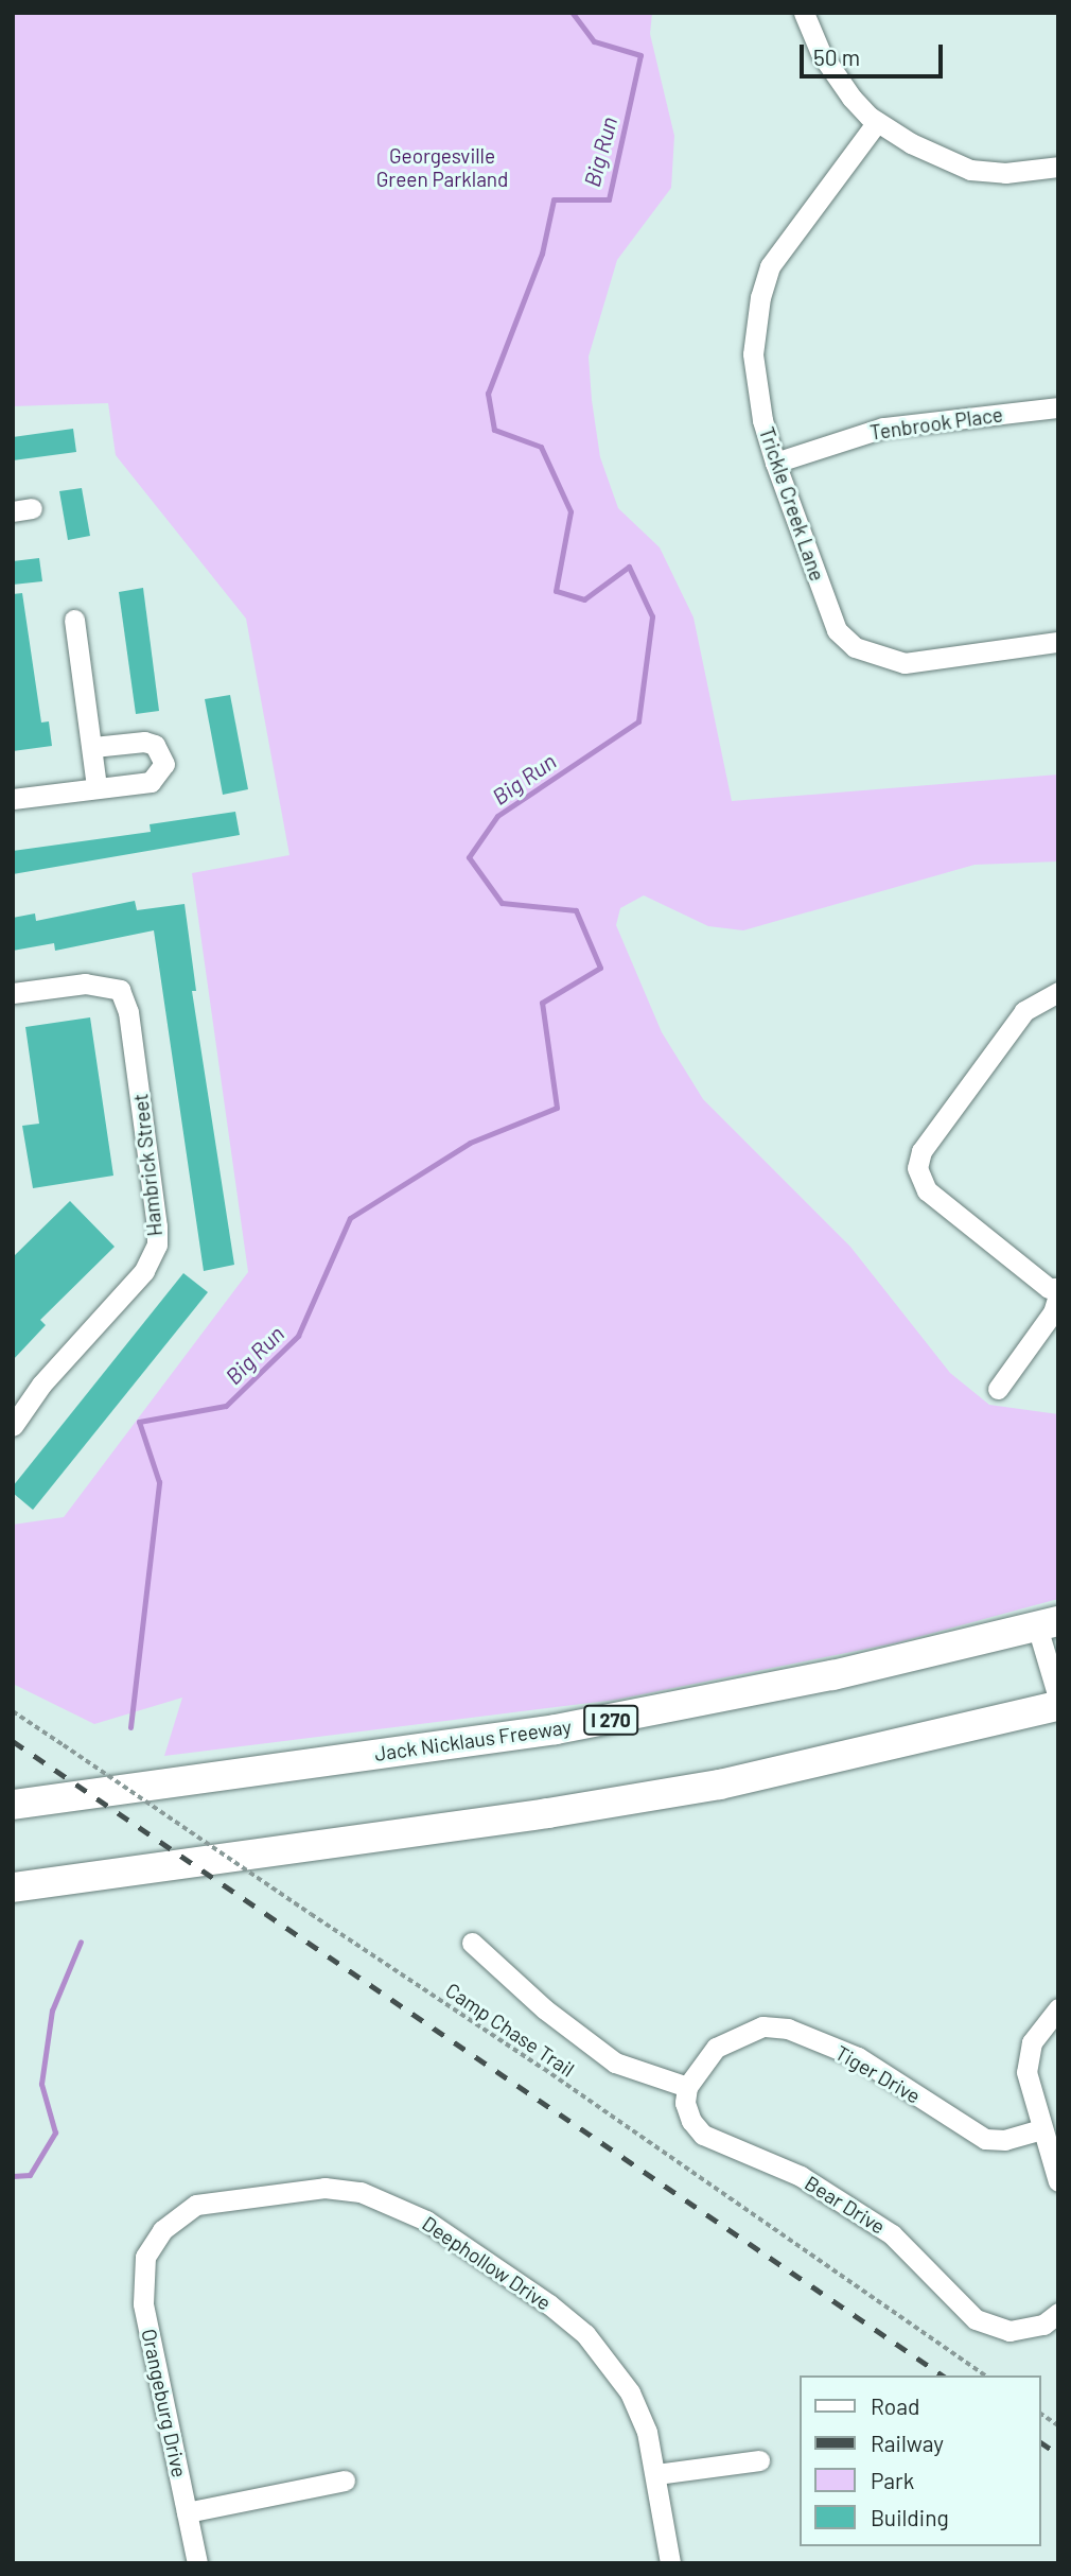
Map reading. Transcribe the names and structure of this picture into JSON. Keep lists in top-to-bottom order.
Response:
{
  "streets": {
    "highway": ["I 270", "Jack Nicklaus Freeway"],
    "street": [
      "Tenbrook Place",
      "Trickle Creek Lane",
      "Hambrick Street",
      "Tiger Drive",
      "Bear Drive",
      "Deephollow Drive",
      "Orangeburg Drive"
    ],
    "path": ["Camp Chase Trail"]
  },
  "crossings": [
    ["Tenbrook Place", "Trickle Creek Lane"],
    ["Tiger Drive", "Bear Drive"],
    ["Deephollow Drive", "Orangeburg Drive"]
  ],
  "water": ["Big Run"],
  "parks": ["Georgesville Green Parkland"],
  "legend": [
    "Road",
    "Railway",
    "Park",
    "Building"
  ],
  "scale_bar": "50 m"
}
